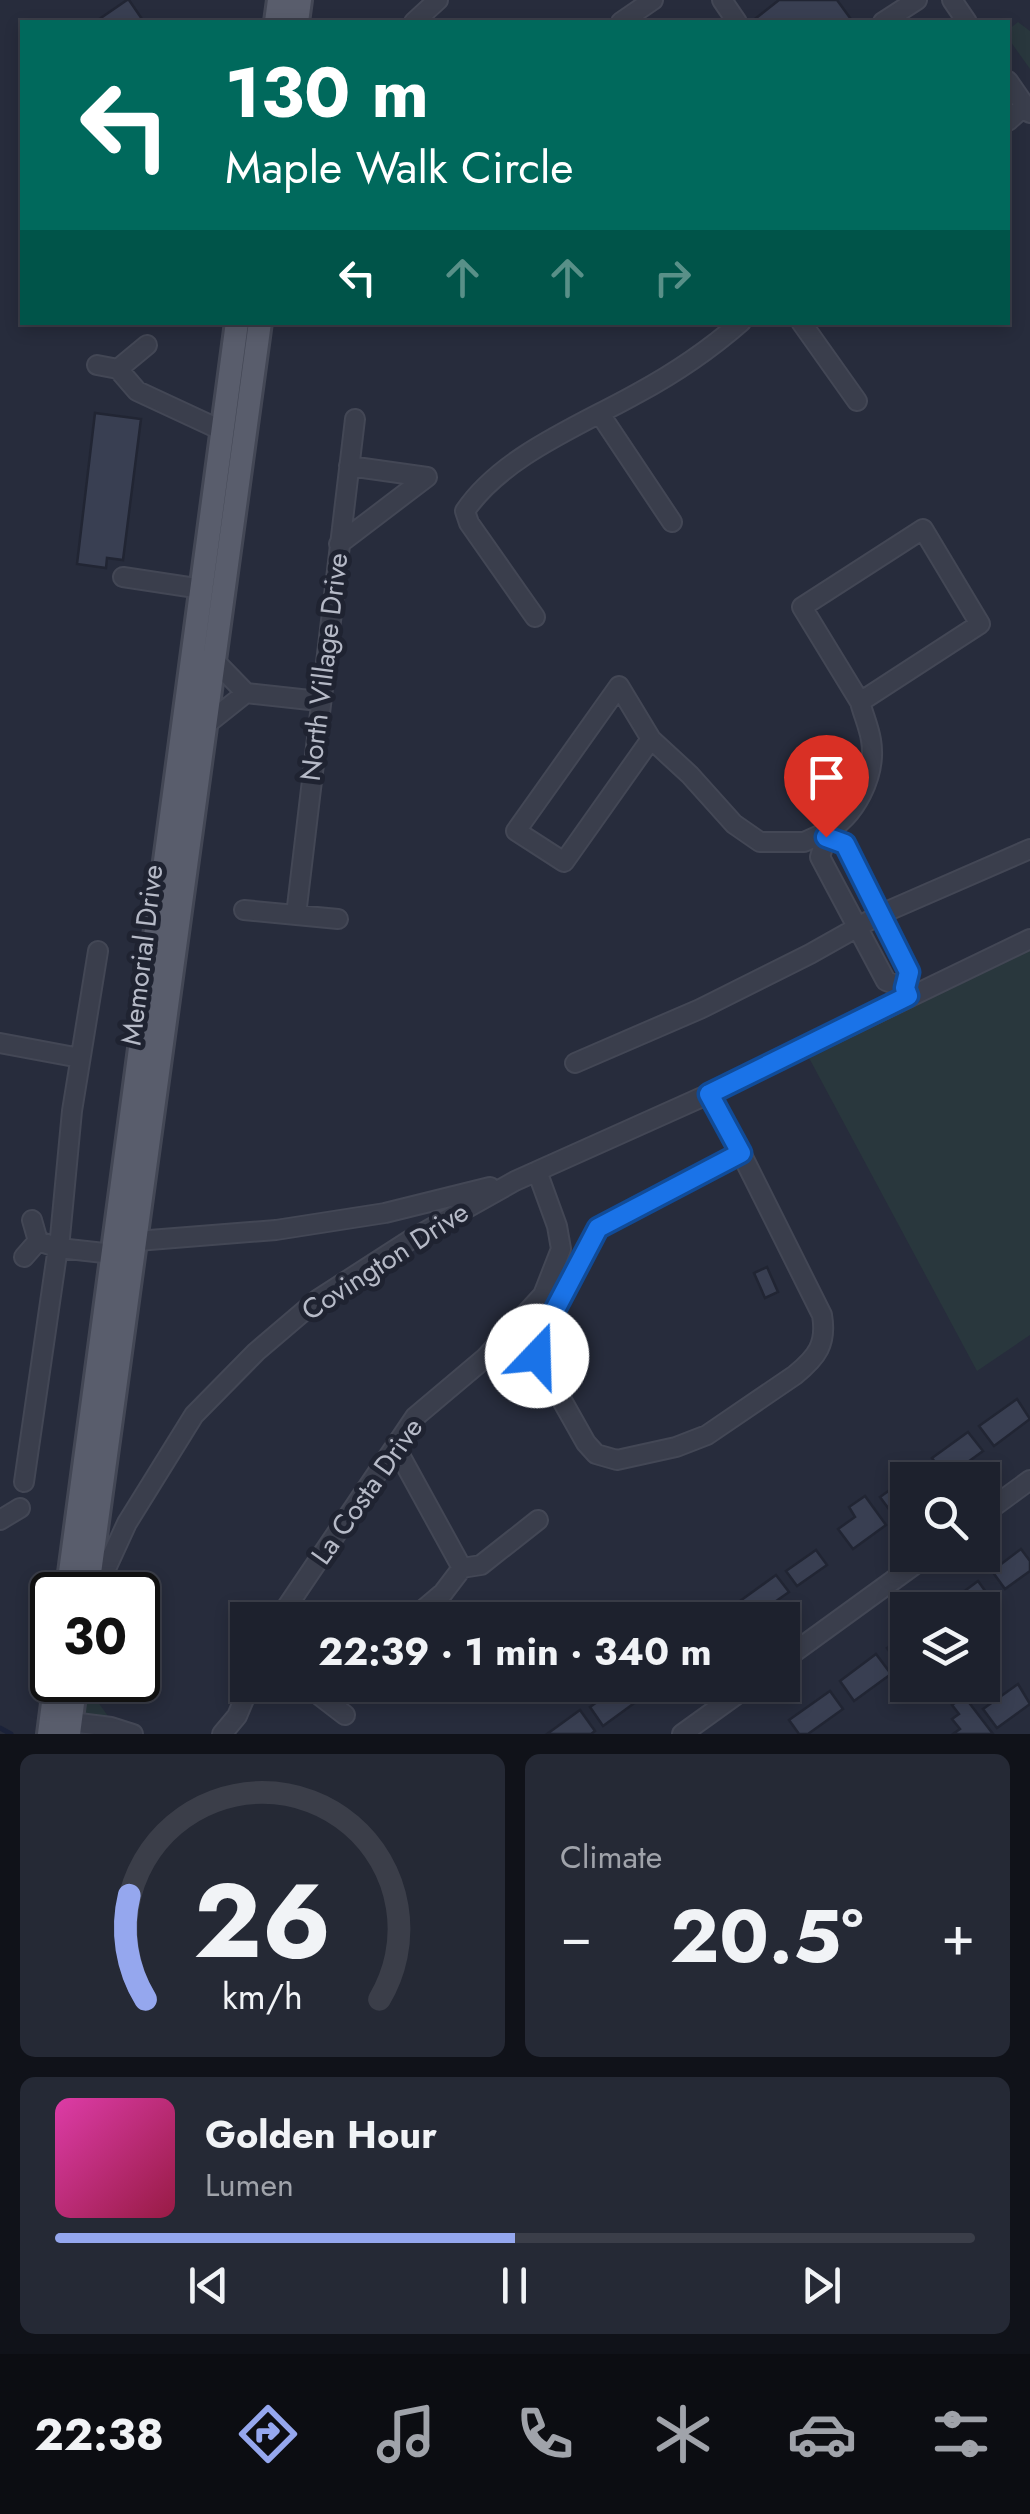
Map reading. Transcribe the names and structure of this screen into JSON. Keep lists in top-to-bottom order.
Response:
{
  "streets": {
    "main road": ["Memorial Drive"],
    "street": ["North Village Drive", "Covington Drive", "La Costa Drive"]
  },
  "crossings": [
    ["Memorial Drive", "Covington Drive"],
    ["Covington Drive", "La Costa Drive"]
  ],
  "page": {
    "turn": ["130 m", "Maple Walk Circle"],
    "limit": "30",
    "trip": "22:39 · 1 min · 340 m",
    "tile": "Climate",
    "heat": ["−", "20.5°", "+"],
    "song": ["Golden Hour", "Lumen"],
    "tabs": "22:38",
    "gauge": ["26", "km/h"]
  }
}
